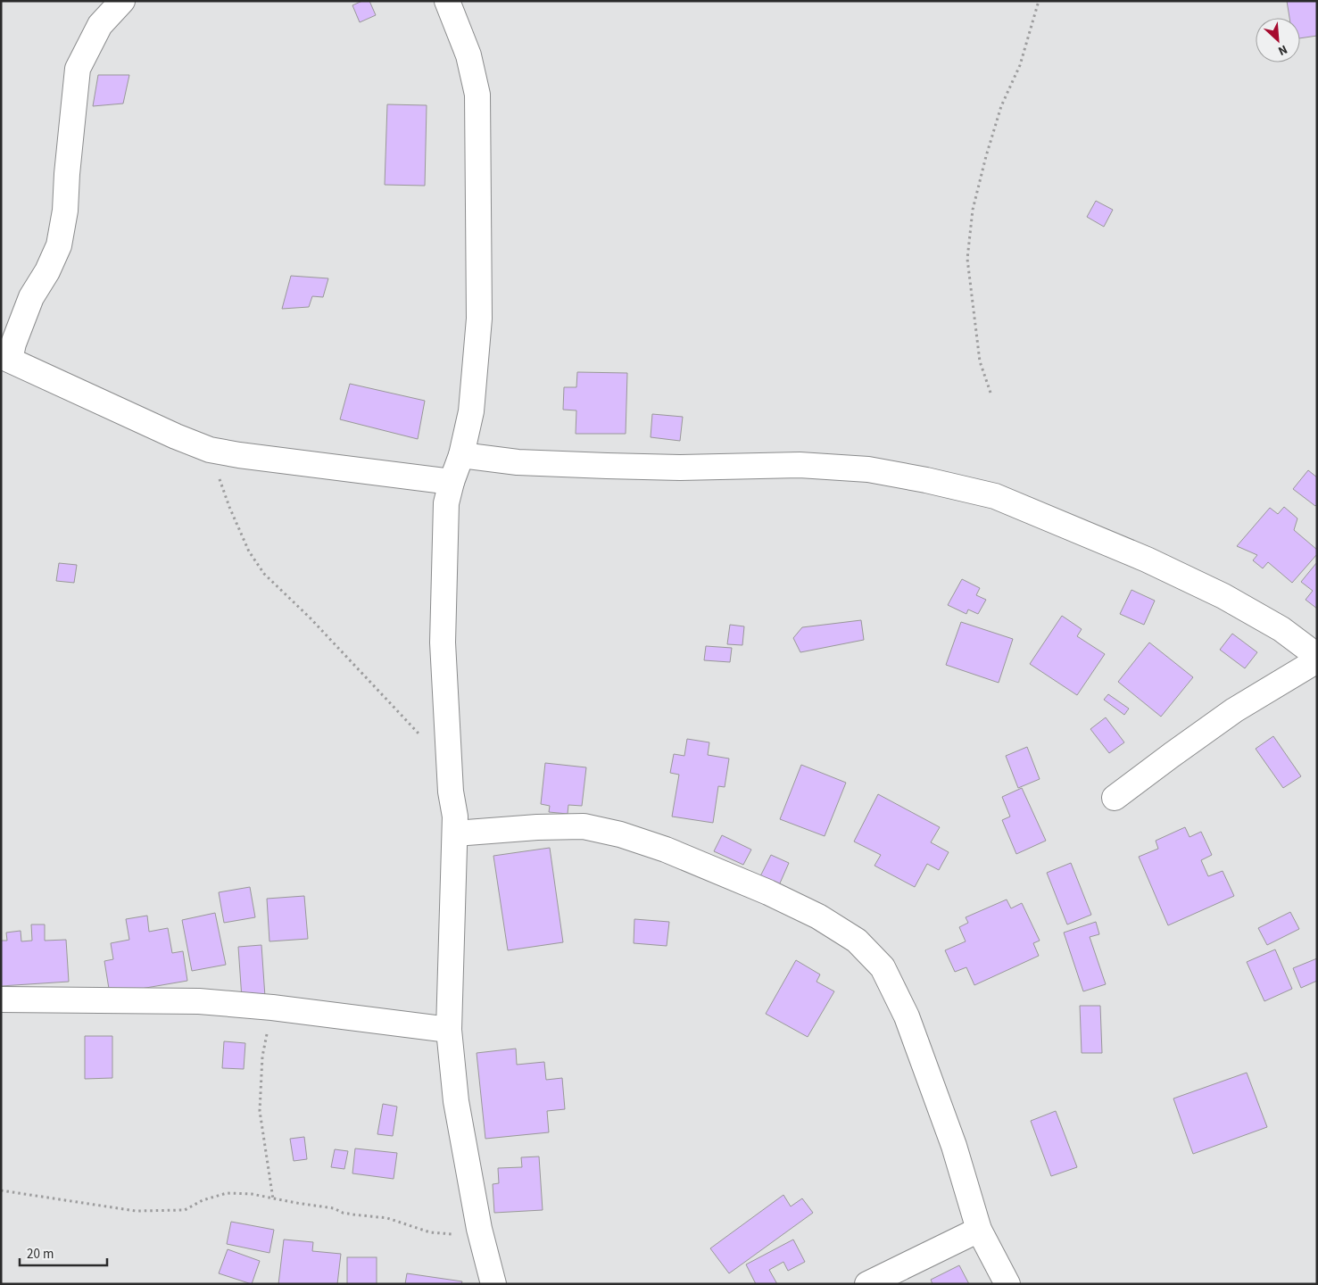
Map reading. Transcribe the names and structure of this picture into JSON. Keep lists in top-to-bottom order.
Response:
{
  "scale_bar": "20 m",
  "north": "bottom right"
}
